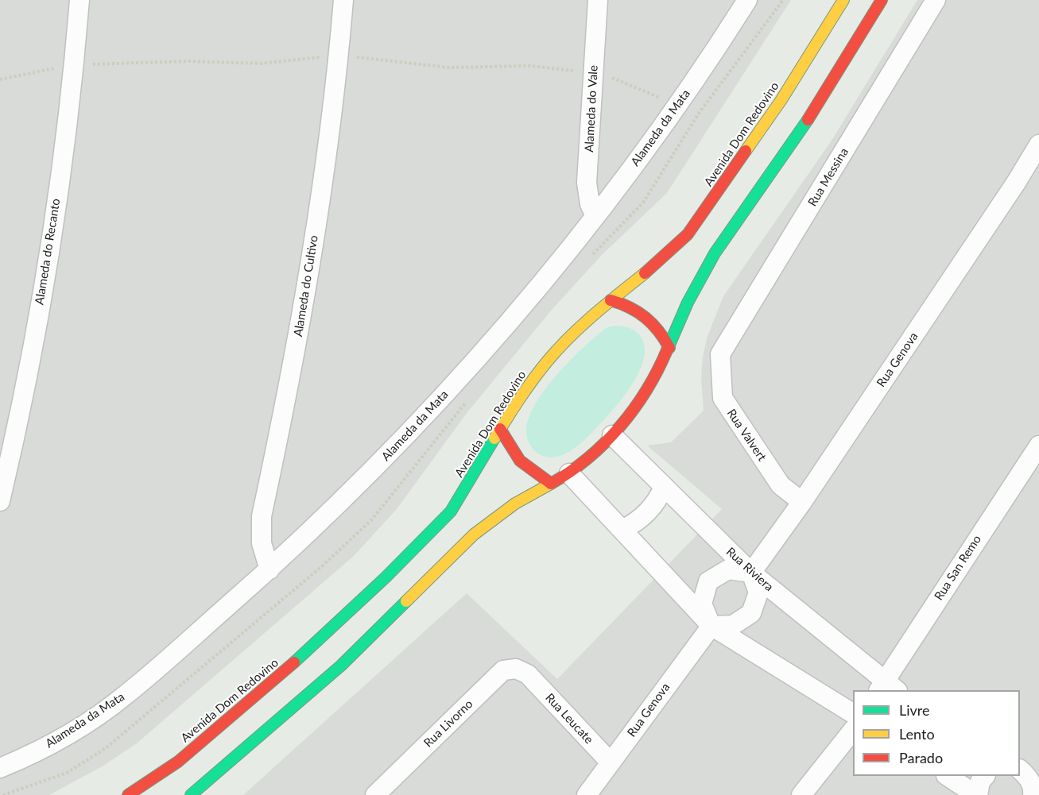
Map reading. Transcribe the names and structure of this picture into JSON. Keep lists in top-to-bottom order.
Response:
{
  "streets": {
    "street": [
      "Alameda do Vale",
      "Alameda da Mata",
      "Avenida Dom Redovino",
      "Rua Messina",
      "Alameda do Recanto",
      "Alameda do Cultivo",
      "Rua Genova",
      "Rua Valvert",
      "Rua San Remo",
      "Rua Riviera",
      "Rua Leucate",
      "Rua Livorno"
    ]
  },
  "crossings": [
    ["Alameda do Vale", "Alameda da Mata"],
    ["Alameda da Mata", "Alameda do Cultivo"],
    ["Rua Messina", "Rua Valvert"],
    ["Rua Genova", "Rua Valvert"],
    ["Rua Genova", "Rua Riviera"],
    ["Rua Genova", "Rua Leucate"],
    ["Rua San Remo", "Rua Riviera"],
    ["Rua Leucate", "Rua Livorno"]
  ],
  "legend": ["Livre", "Lento", "Parado"]
}
